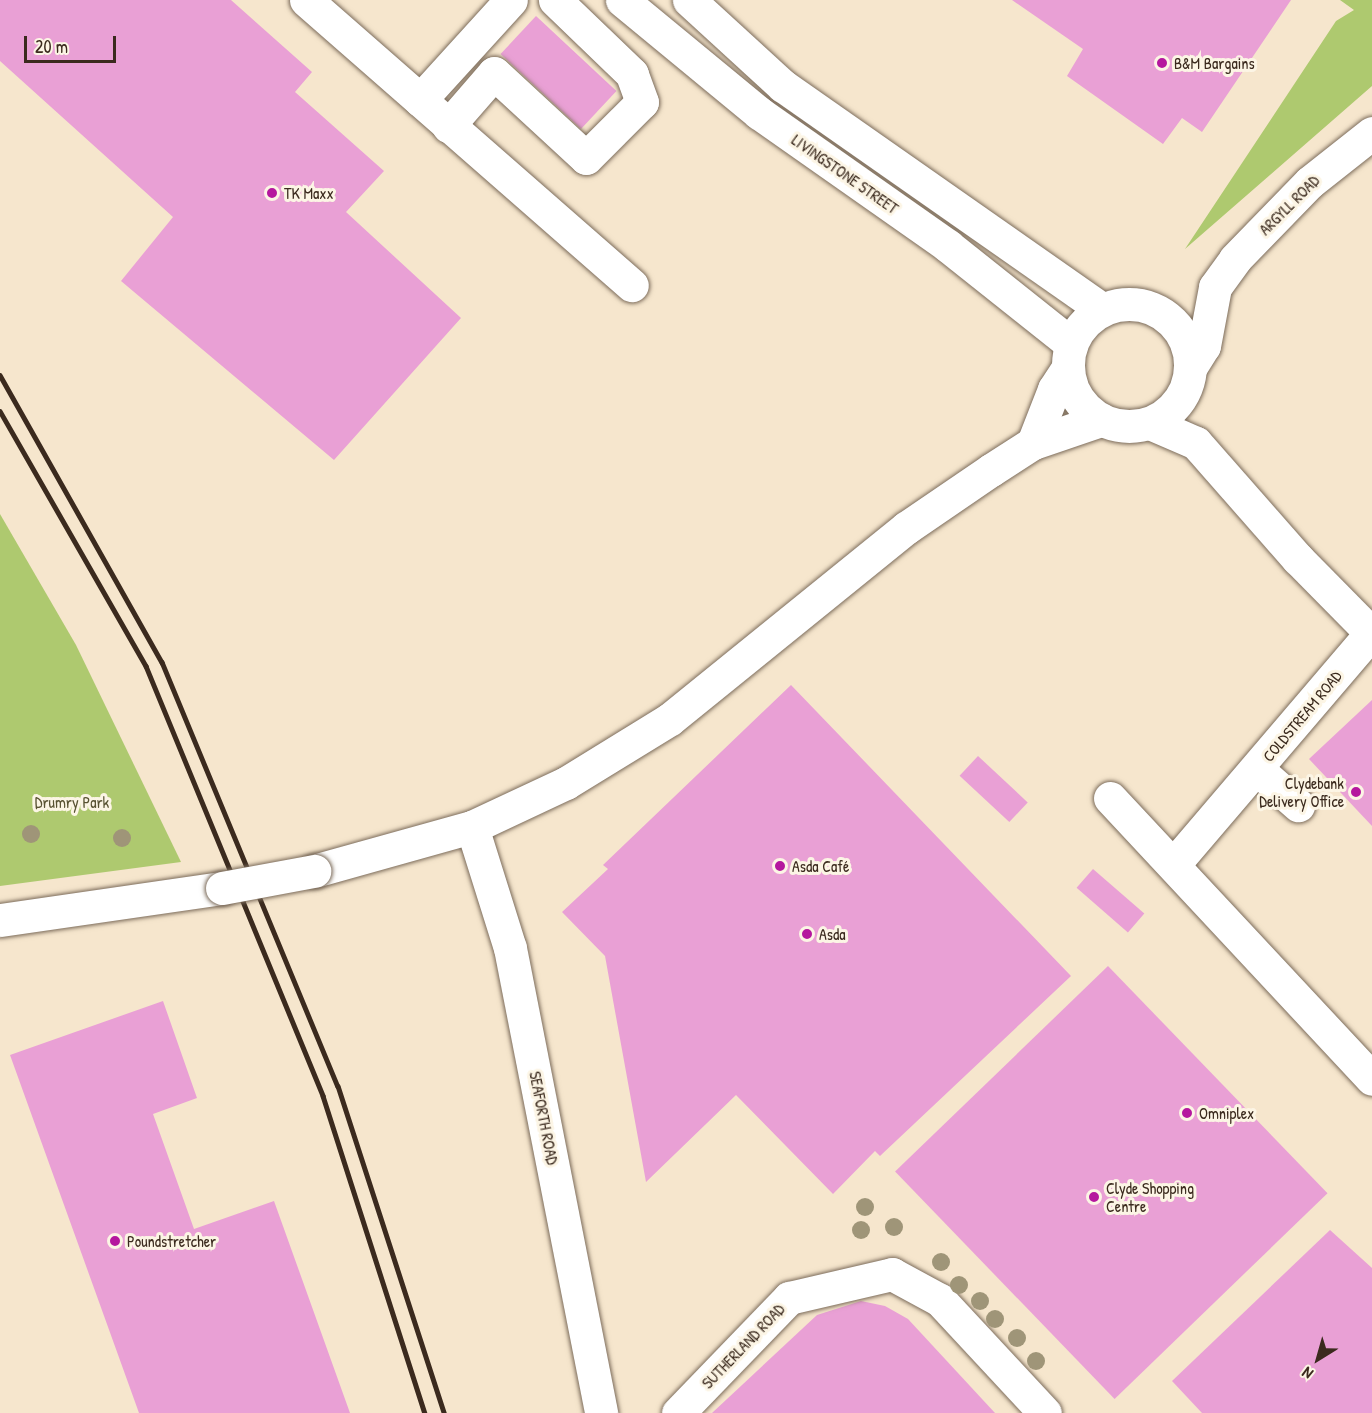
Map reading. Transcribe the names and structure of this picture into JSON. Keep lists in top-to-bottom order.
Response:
{
  "streets": {
    "street": [
      "LIVINGSTONE STREET",
      "ARGYLL ROAD",
      "COLDSTREAM ROAD",
      "SEAFORTH ROAD",
      "SUTHERLAND ROAD"
    ]
  },
  "crossings": [
    ["LIVINGSTONE STREET", "ARGYLL ROAD"],
    ["LIVINGSTONE STREET", "COLDSTREAM ROAD"],
    ["ARGYLL ROAD", "COLDSTREAM ROAD"]
  ],
  "parks": ["Drumry Park"],
  "places": [
    "B&M Bargains",
    "TK Maxx",
    "Clydebank Delivery Office",
    "Asda Café",
    "Asda",
    "Omniplex",
    "Clyde Shopping Centre",
    "Poundstretcher"
  ],
  "scale_bar": "20 m",
  "north": "bottom left"
}
